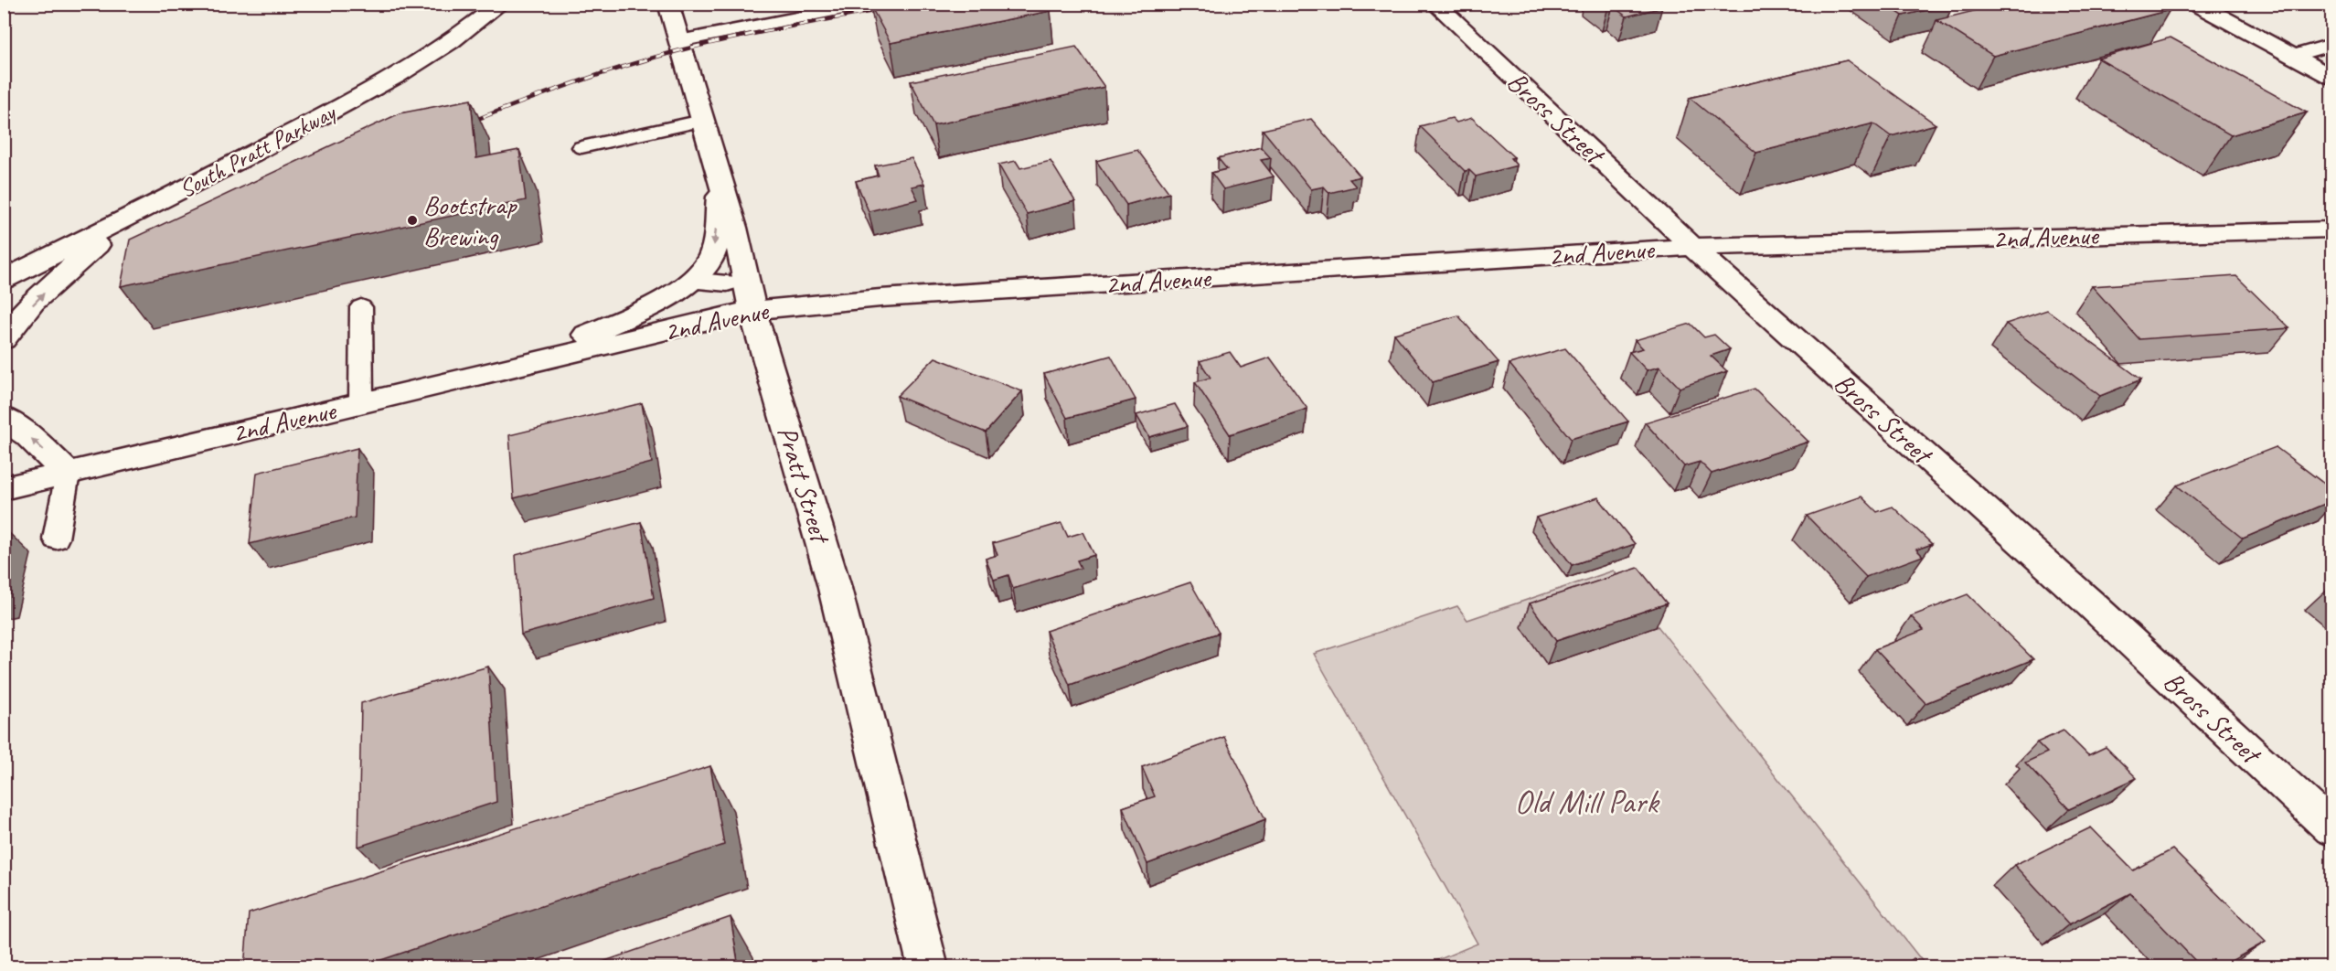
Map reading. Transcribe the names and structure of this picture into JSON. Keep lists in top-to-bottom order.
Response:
{
  "streets": {
    "street": [
      "Bross Street",
      "South Pratt Parkway",
      "2nd Avenue",
      "Pratt Street"
    ]
  },
  "crossings": [
    ["Bross Street", "2nd Avenue"],
    ["2nd Avenue", "Pratt Street"]
  ],
  "parks": ["Old Mill Park"],
  "places": ["Bootstrap Brewing"]
}
